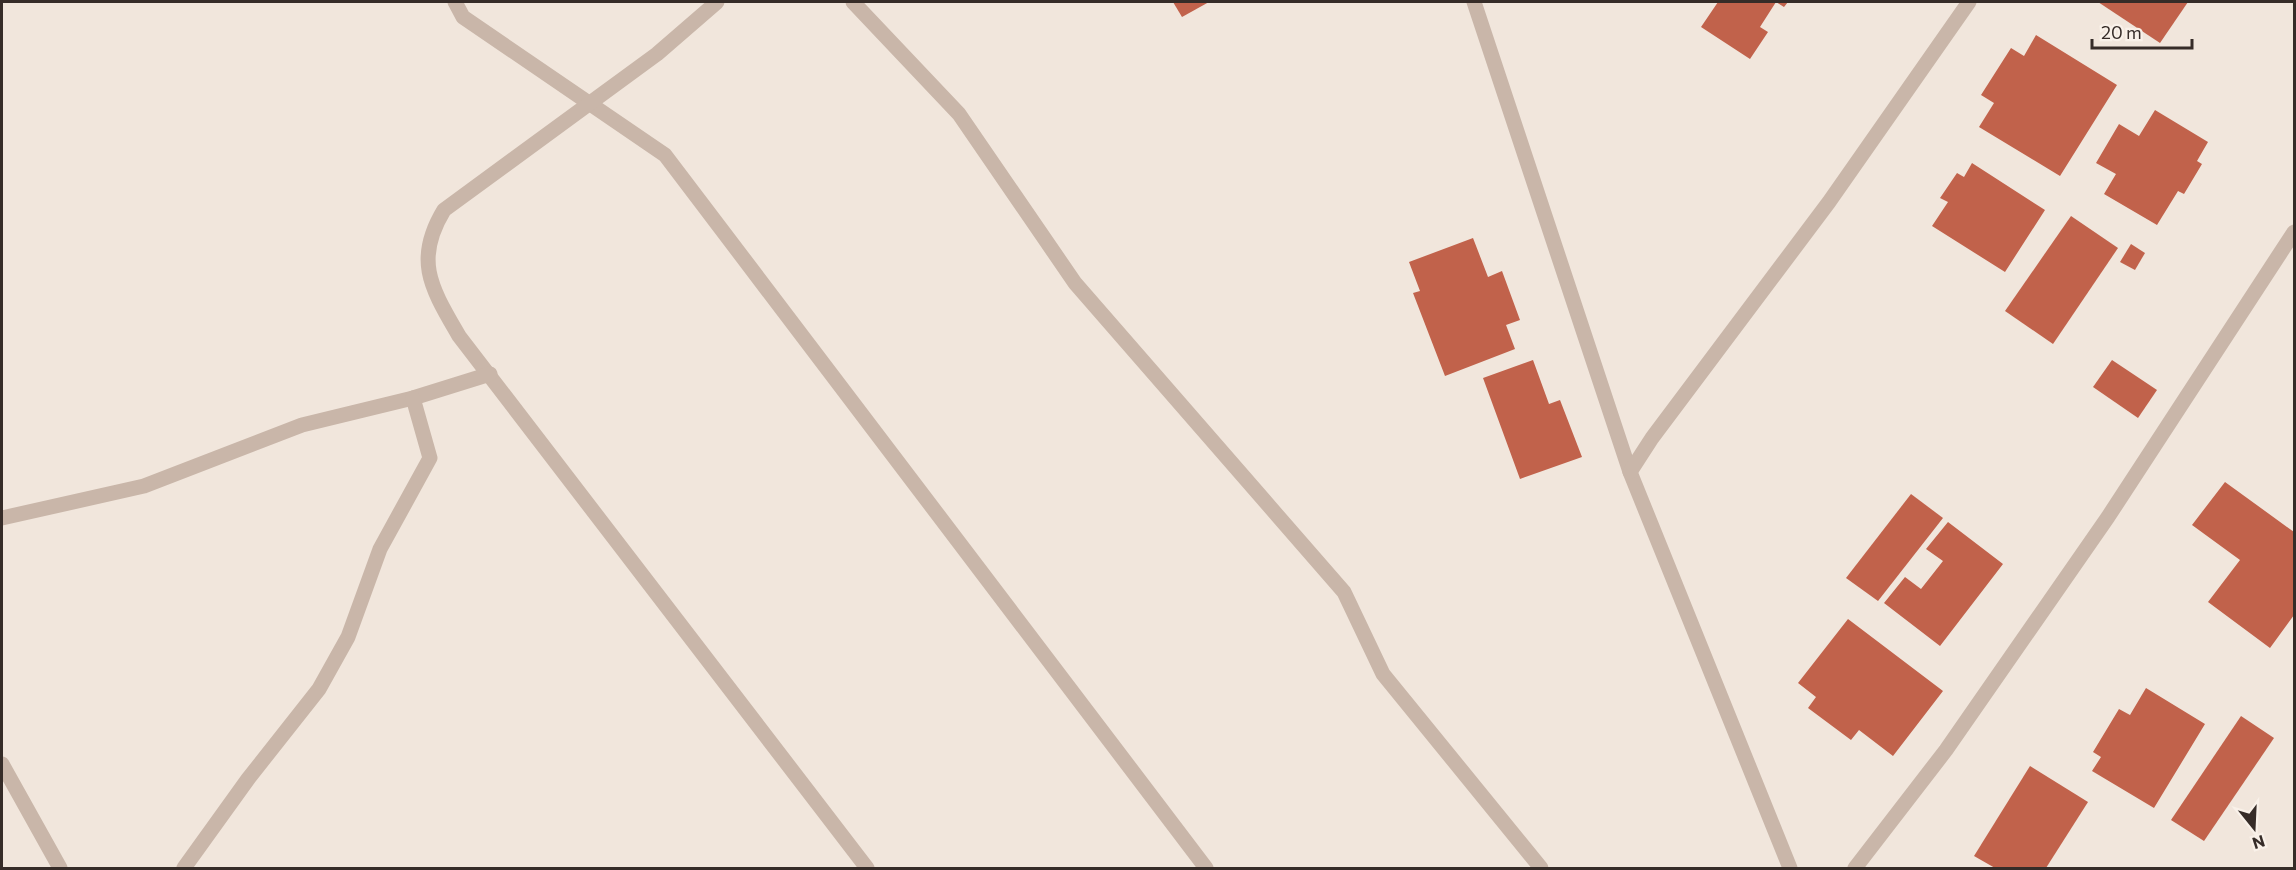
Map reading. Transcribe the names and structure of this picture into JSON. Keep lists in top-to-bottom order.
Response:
{
  "scale_bar": "20 m",
  "north": "bottom"
}
